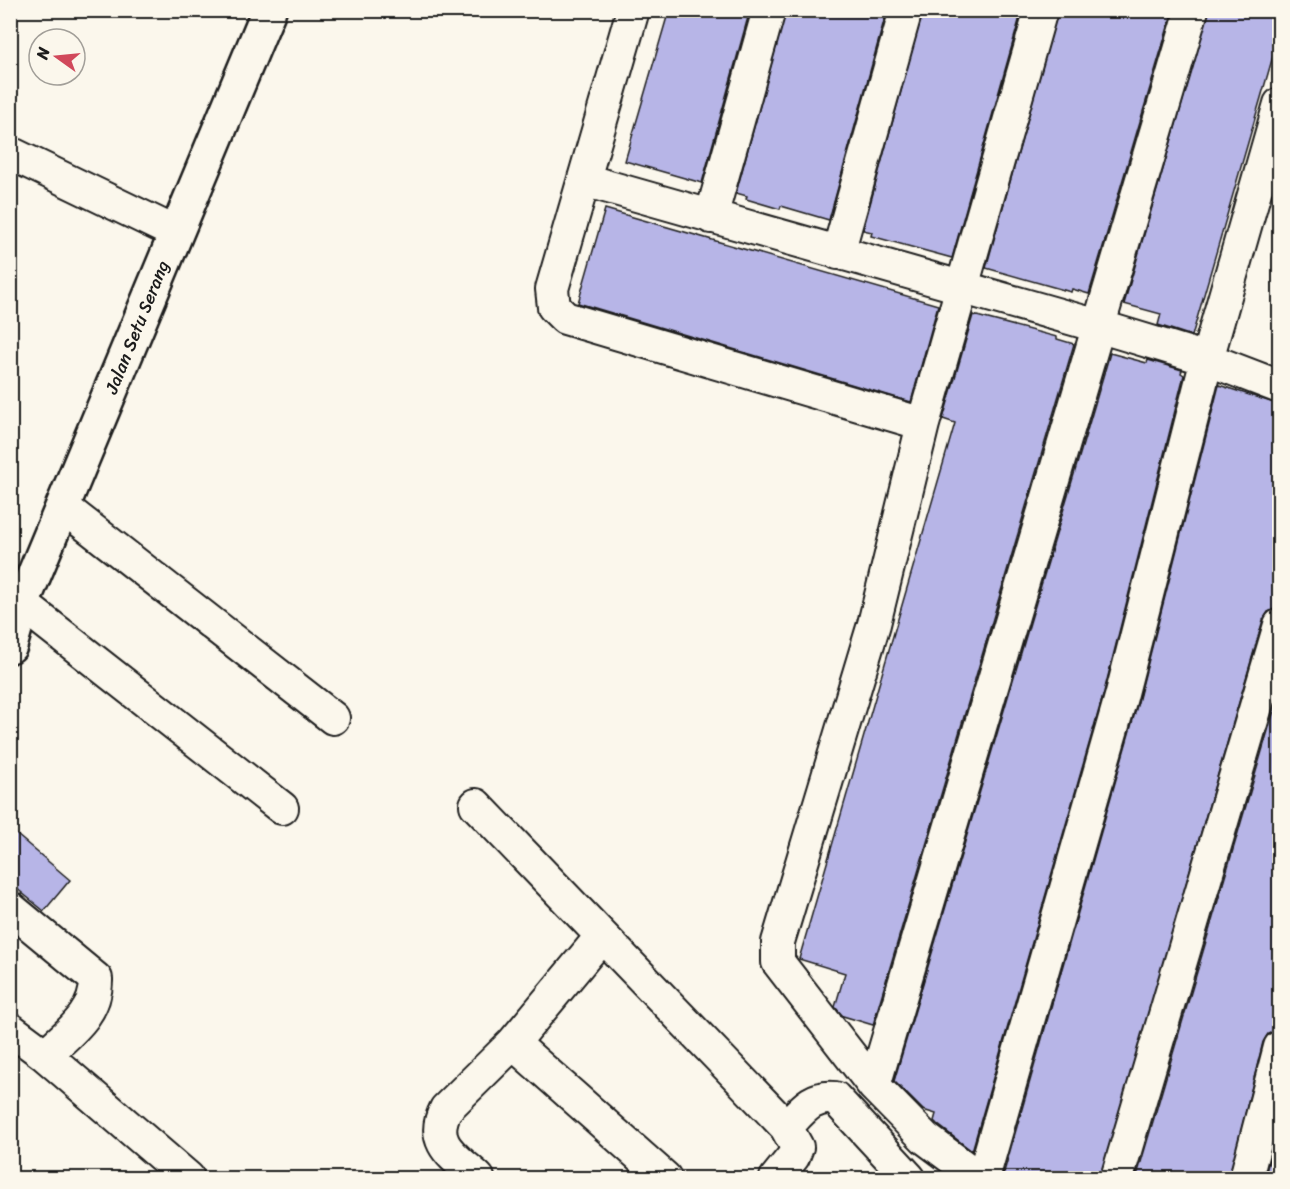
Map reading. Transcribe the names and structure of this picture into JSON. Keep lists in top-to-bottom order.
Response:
{
  "streets": {
    "street": ["Jalan Setu Serang"]
  },
  "north": "left"
}
